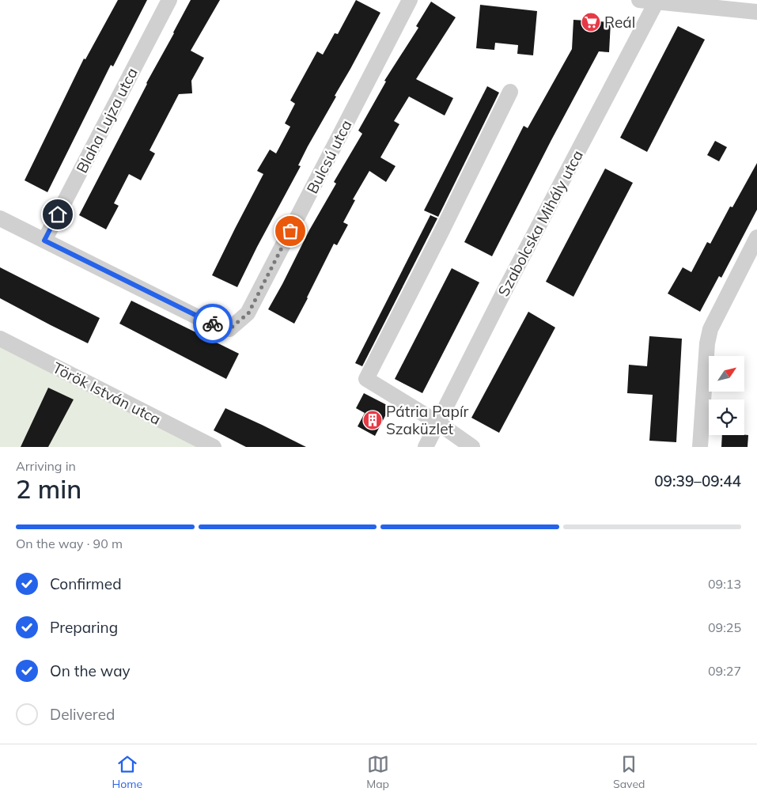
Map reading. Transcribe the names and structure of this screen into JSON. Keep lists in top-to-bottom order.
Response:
{
  "streets": {
    "street": [
      "Blaha Lujza utca",
      "Bulcsú utca",
      "Szabolcska Mihály utca",
      "Török István utca"
    ]
  },
  "crossings": [
    ["Blaha Lujza utca", "Bulcsú utca"]
  ],
  "places": {
    "supermarket": ["Reál"],
    "building": ["Pátria Papír Szaküzlet"]
  },
  "north": "top right",
  "page": {
    "heading": ["2 min", "Arriving in", "09:39–09:44"],
    "bar": "On the way · 90 m",
    "list": [
      ["Confirmed", "09:13"],
      ["Preparing", "09:25"],
      ["On the way", "09:27"],
      "Delivered"
    ],
    "tabs": ["Home", "Map", "Saved"]
  }
}
